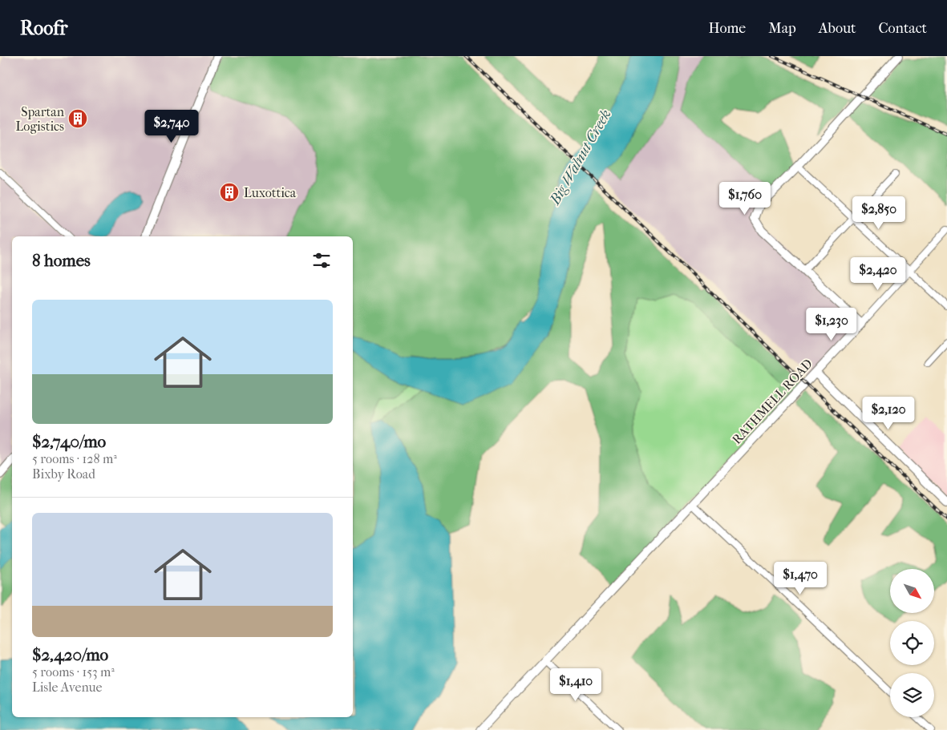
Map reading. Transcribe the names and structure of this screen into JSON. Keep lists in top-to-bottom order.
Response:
{
  "streets": {
    "street": ["RATHMELL ROAD"]
  },
  "water": ["Big Walnut Creek"],
  "places": {
    "building": ["Spartan Logistics", "Luxottica"]
  },
  "north": "bottom right",
  "page": {
    "header": "Roofr",
    "nav": [
      "Home",
      "Map",
      "About",
      "Contact"
    ],
    "price": [
      "$2,740",
      "$1,760",
      "$2,850",
      "$2,420",
      "$1,230",
      "$2,120",
      "$1,470",
      "$1,410"
    ],
    "heading": "8 homes",
    "list": [
      {
        "name": "$2,740/mo",
        "note": "5 rooms · 128 m² · Bixby Road"
      },
      {
        "name": "$2,420/mo",
        "note": "5 rooms · 153 m² · Lisle Avenue"
      }
    ]
  }
}
